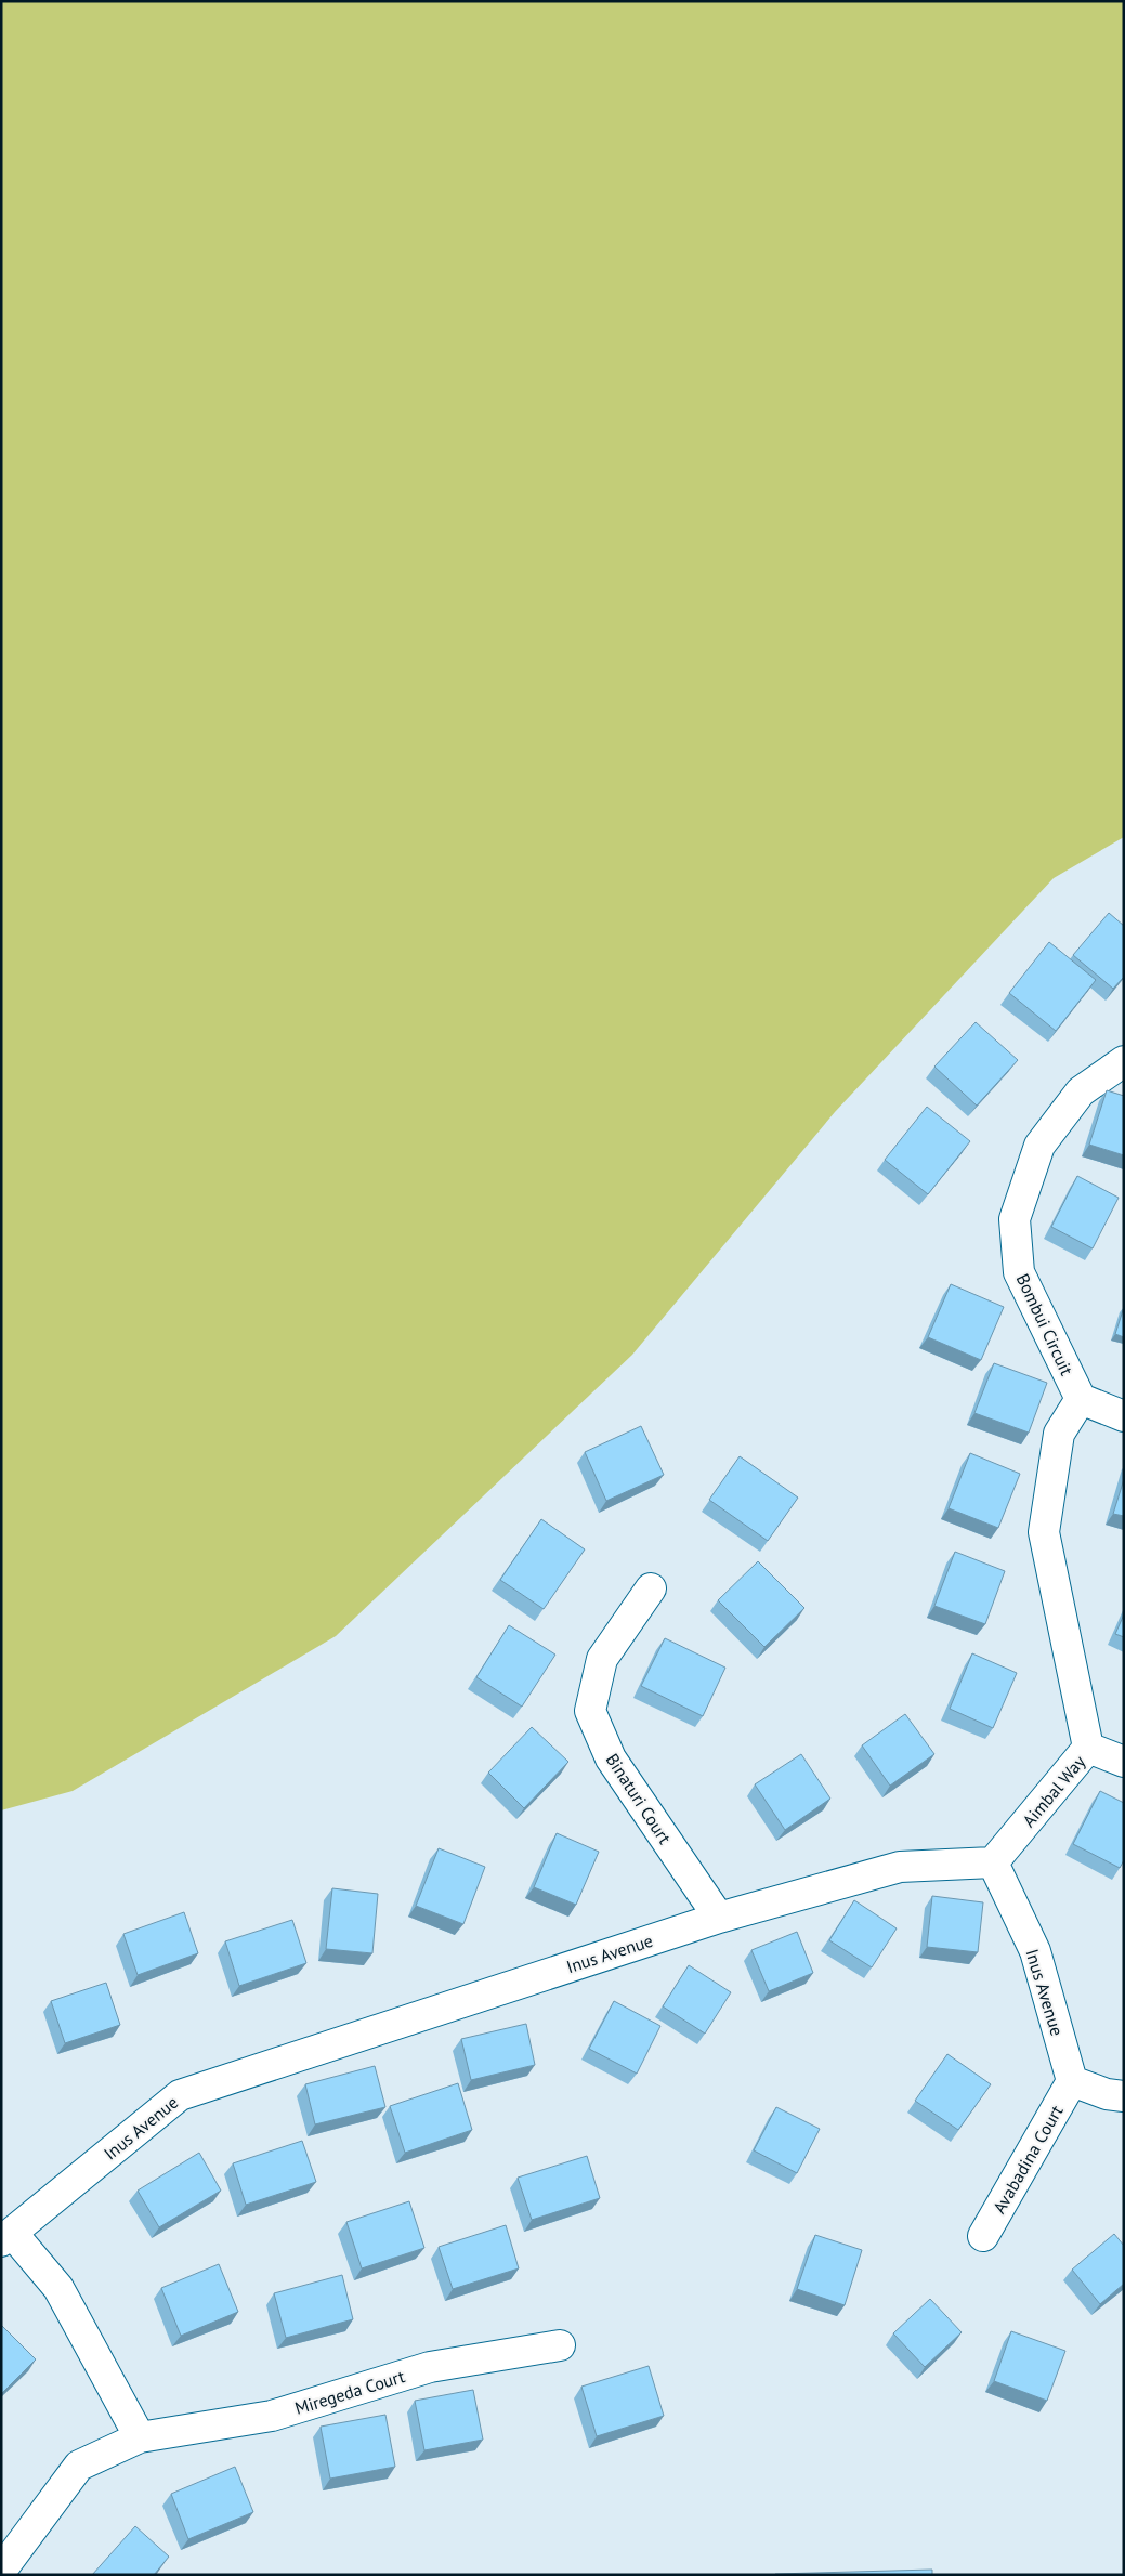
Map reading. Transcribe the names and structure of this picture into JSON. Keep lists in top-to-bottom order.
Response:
{
  "streets": {
    "street": [
      "Bombui Circuit",
      "Aimbal Way",
      "Binaturi Court",
      "Inus Avenue",
      "Avabadina Court",
      "Miregeda Court"
    ]
  },
  "crossings": [
    ["Aimbal Way", "Inus Avenue"],
    ["Binaturi Court", "Inus Avenue"],
    ["Inus Avenue", "Avabadina Court"]
  ]
}
